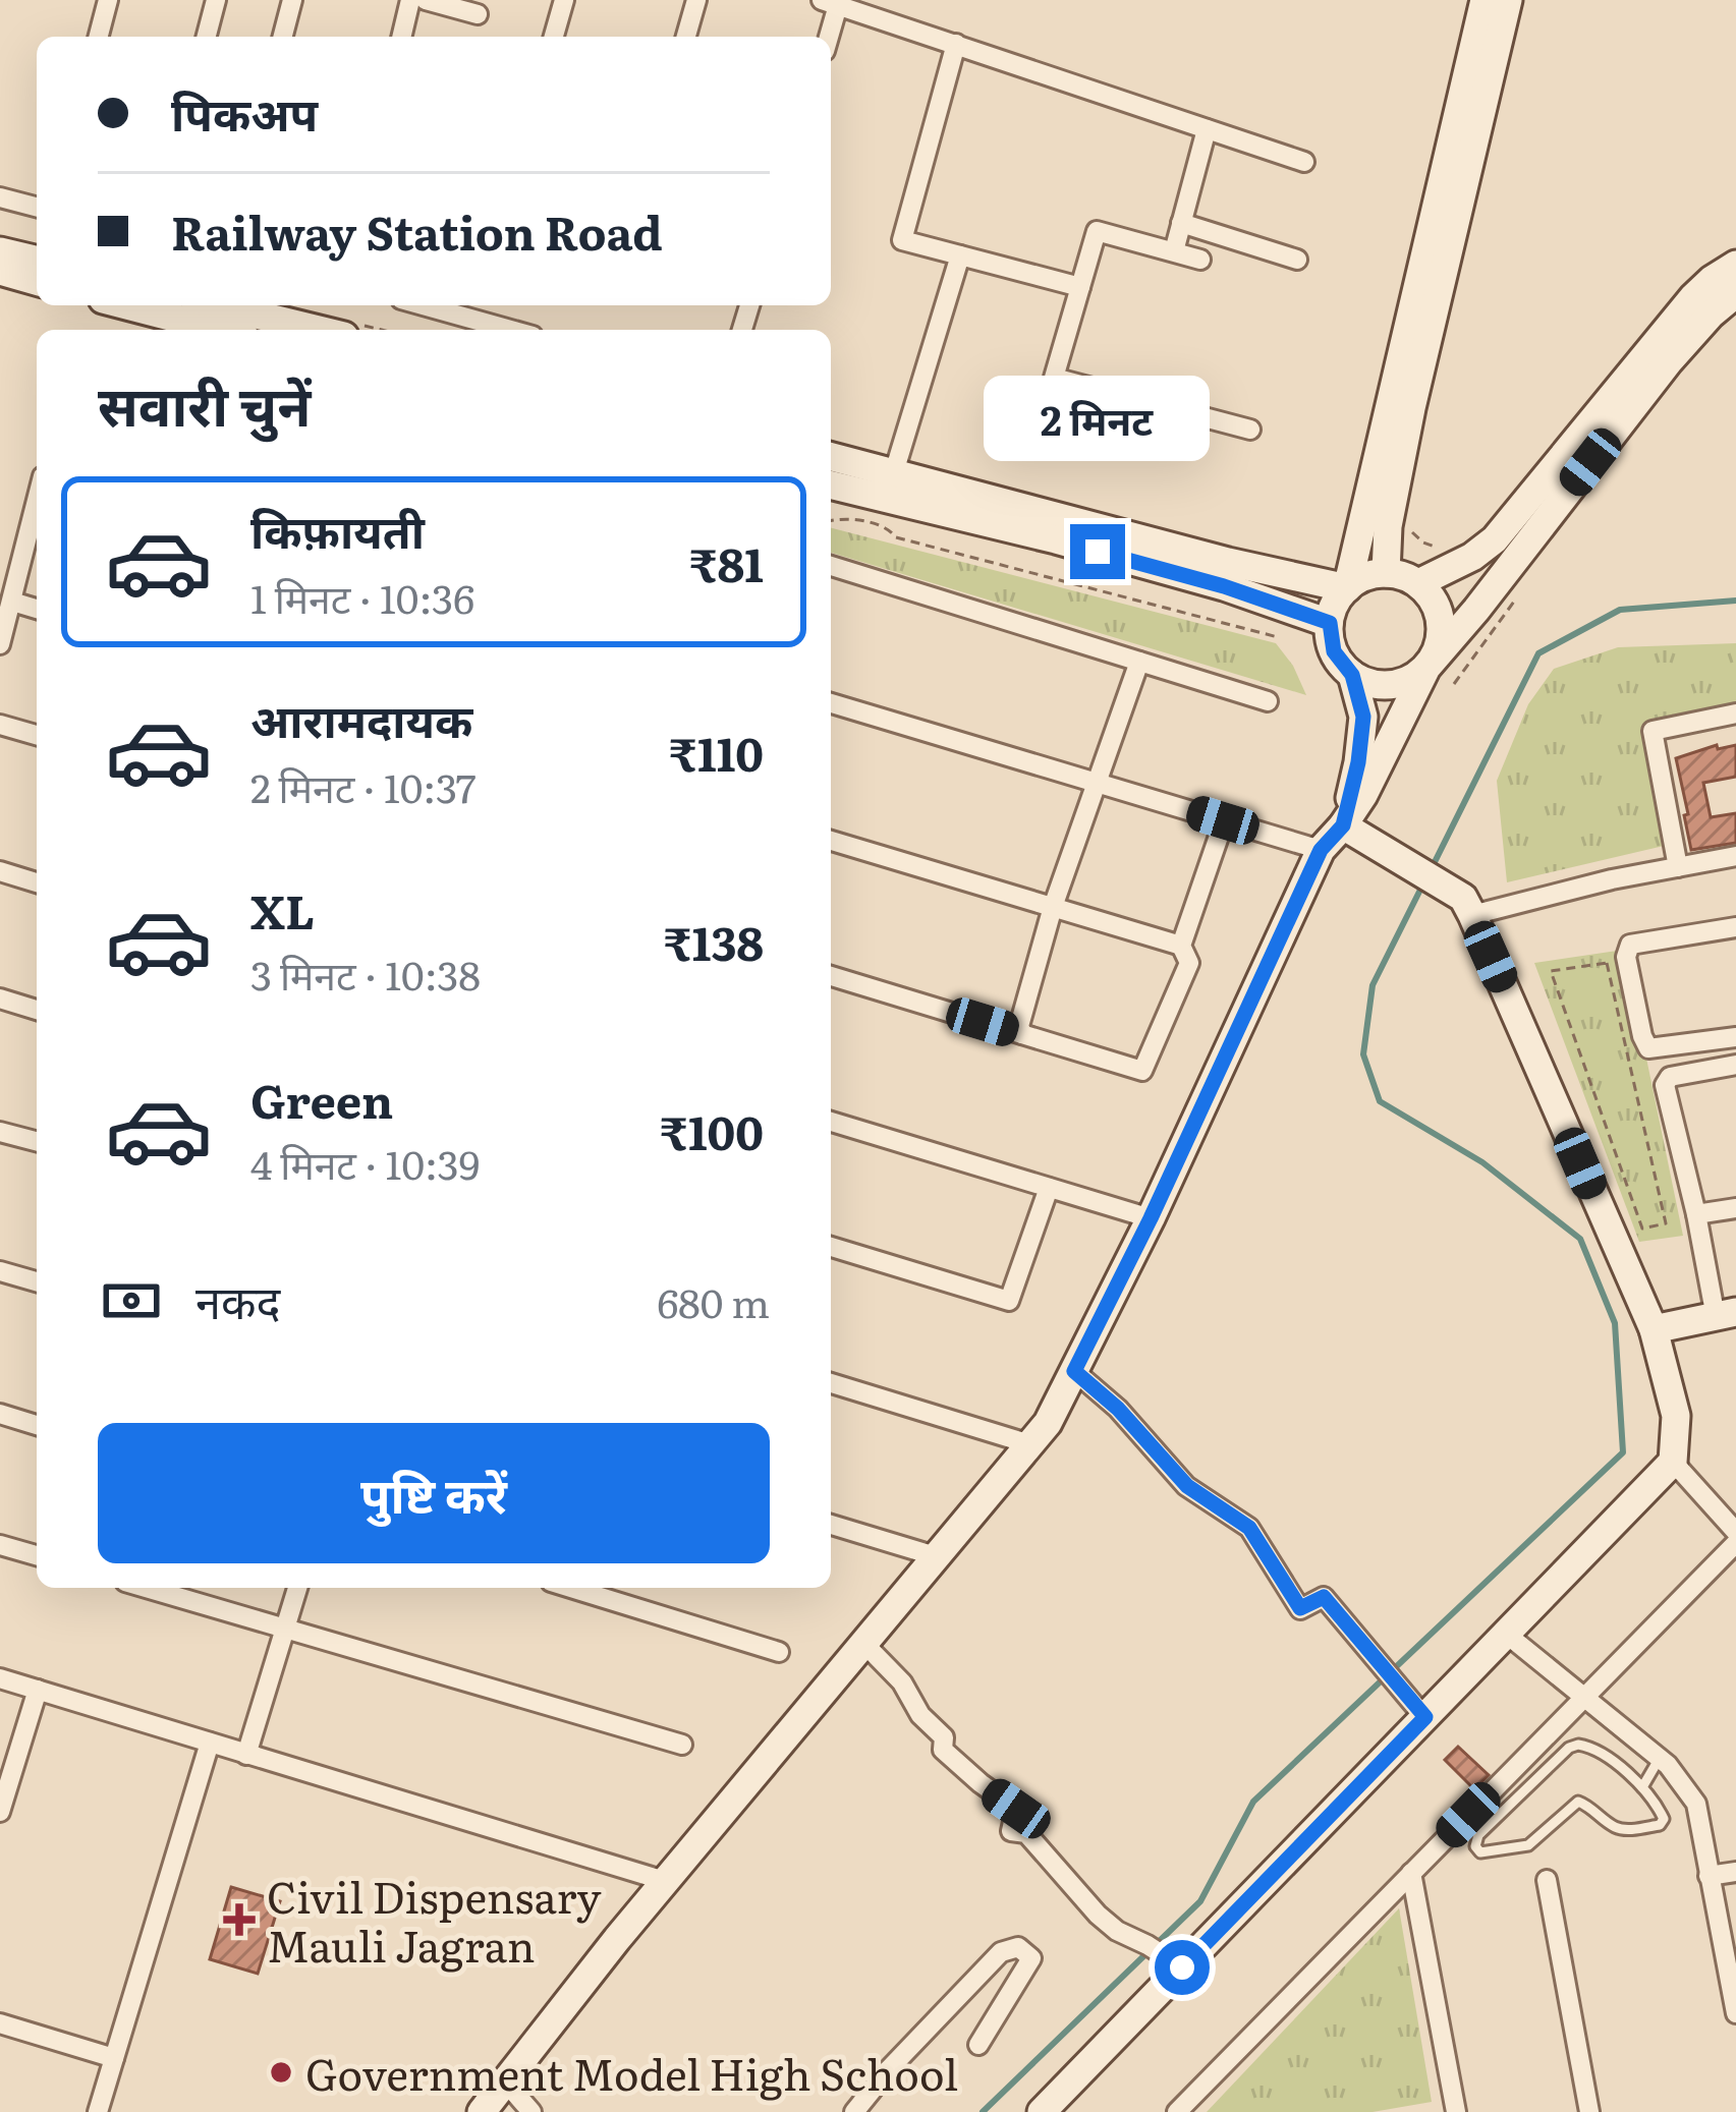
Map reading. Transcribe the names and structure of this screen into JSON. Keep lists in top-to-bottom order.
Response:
{
  "places": {
    "health": ["Civil Dispensary Mauli Jagran"],
    "other": ["Government Model High School"]
  },
  "page": {
    "banner": ["पिकअप", "Railway Station Road"],
    "heading": "सवारी चुनें",
    "bubble": "2 मिनट",
    "list": [
      {
        "name": "किफ़ायती",
        "note": "1 मिनट · 10:36",
        "value": "₹81"
      },
      {
        "name": "आरामदायक",
        "note": "2 मिनट · 10:37",
        "value": "₹110"
      },
      {
        "name": "XL",
        "note": "3 मिनट · 10:38",
        "value": "₹138"
      },
      {
        "name": "Green",
        "note": "4 मिनट · 10:39",
        "value": "₹100"
      }
    ],
    "pay": ["नकद", "680 m"],
    "buttons": "पुष्टि करें"
  }
}
